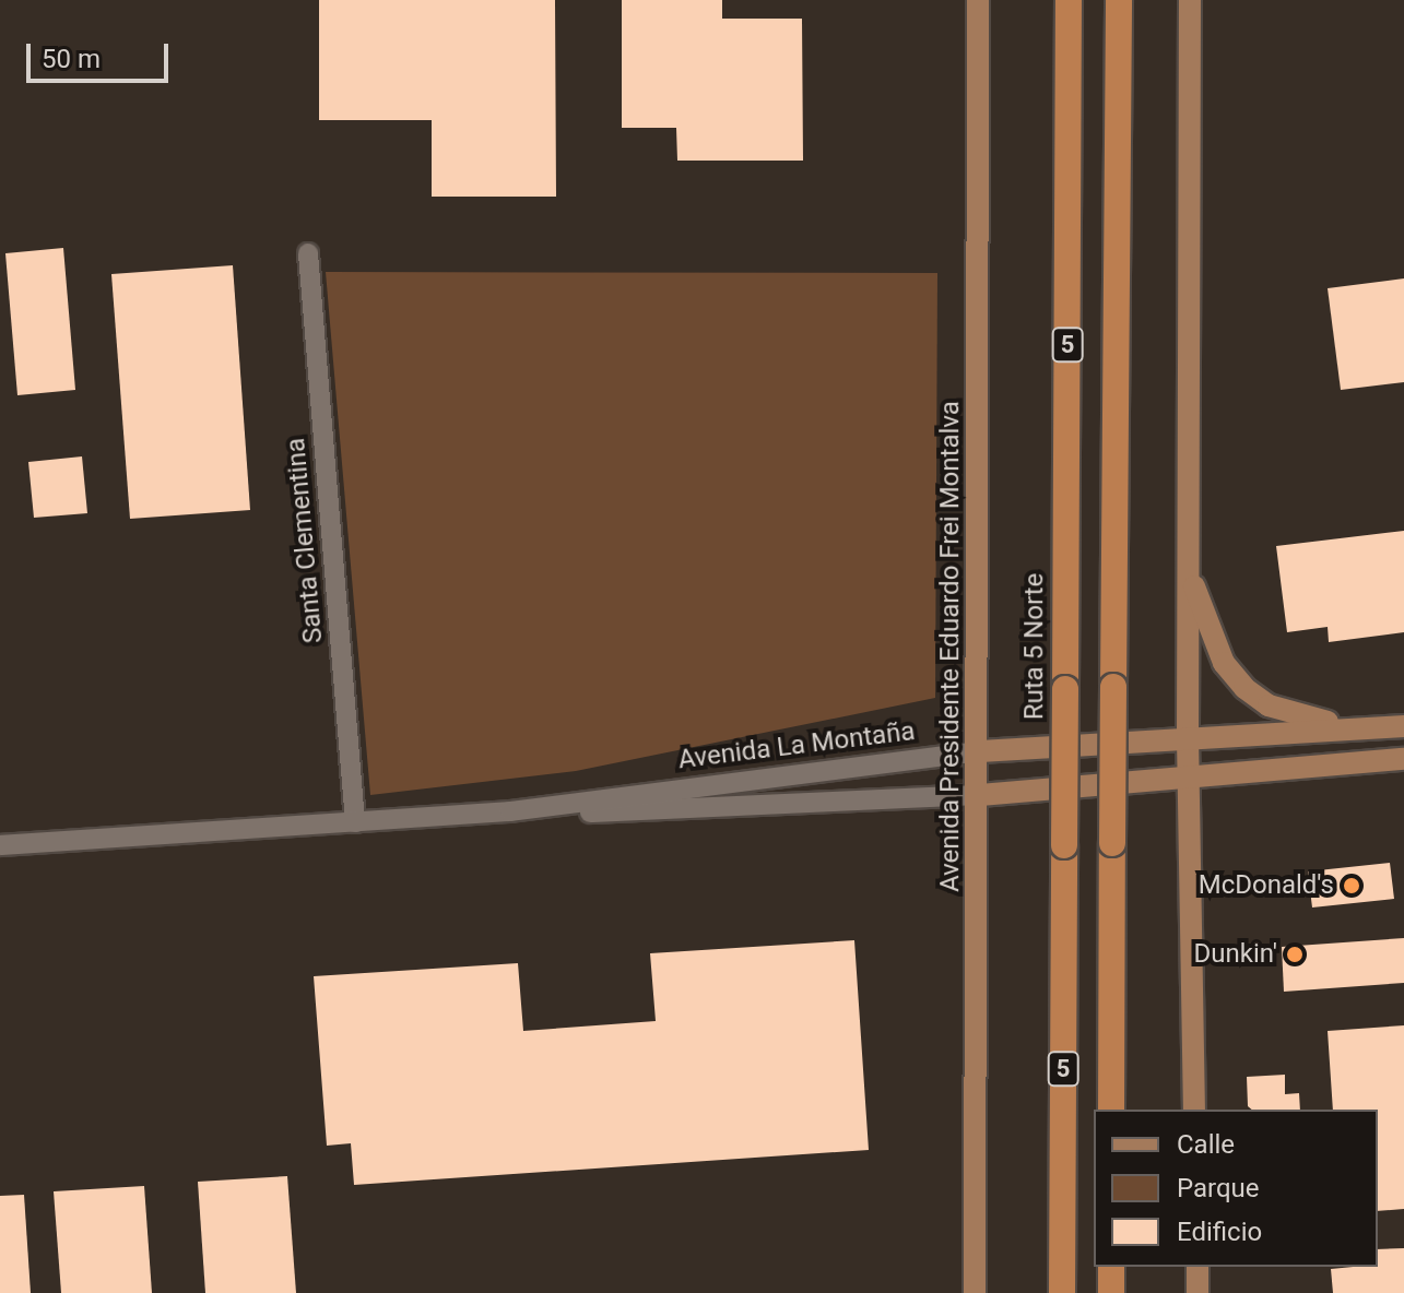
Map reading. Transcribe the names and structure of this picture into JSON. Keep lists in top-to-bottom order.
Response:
{
  "streets": {
    "highway": ["5", "Ruta 5 Norte"],
    "main road": ["Avenida Presidente Eduardo Frei Montalva", "Avenida La Montaña"],
    "street": ["Santa Clementina"]
  },
  "crossings": [
    ["Santa Clementina", "Avenida La Montaña"],
    ["Avenida Presidente Eduardo Frei Montalva", "Avenida La Montaña"]
  ],
  "places": ["McDonald's", "Dunkin'"],
  "legend": ["Calle", "Parque", "Edificio"],
  "scale_bar": "50 m"
}
